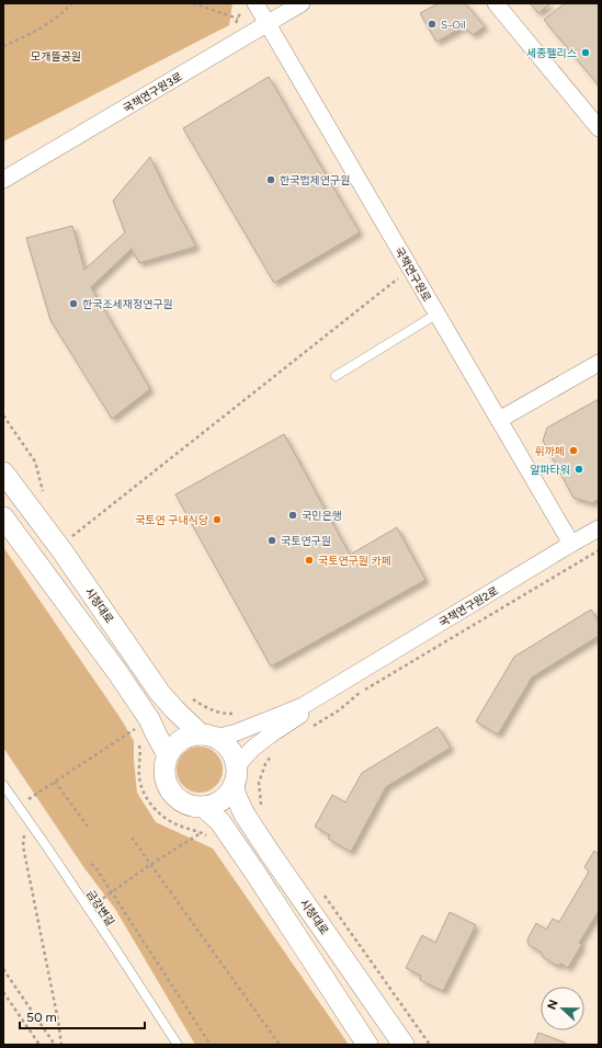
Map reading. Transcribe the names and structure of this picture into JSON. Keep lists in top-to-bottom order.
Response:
{
  "streets": {
    "street": [
      "국책연구원3로",
      "국책연구원로",
      "시청대로",
      "국책연구원2로"
    ],
    "lane": ["금강변길"]
  },
  "crossings": [
    ["국책연구원3로", "국책연구원로"],
    ["국책연구원로", "국책연구원2로"]
  ],
  "parks": ["모개뜰공원"],
  "places": [
    "S-Oil",
    "세종펠리스",
    "한국법제연구원",
    "한국조세재정연구원",
    "휘까페",
    "알파타워",
    "국민은행",
    "국토연 구내식당",
    "국토연구원",
    "국토연구원 카페"
  ],
  "scale_bar": "50 m",
  "north": "left"
}
